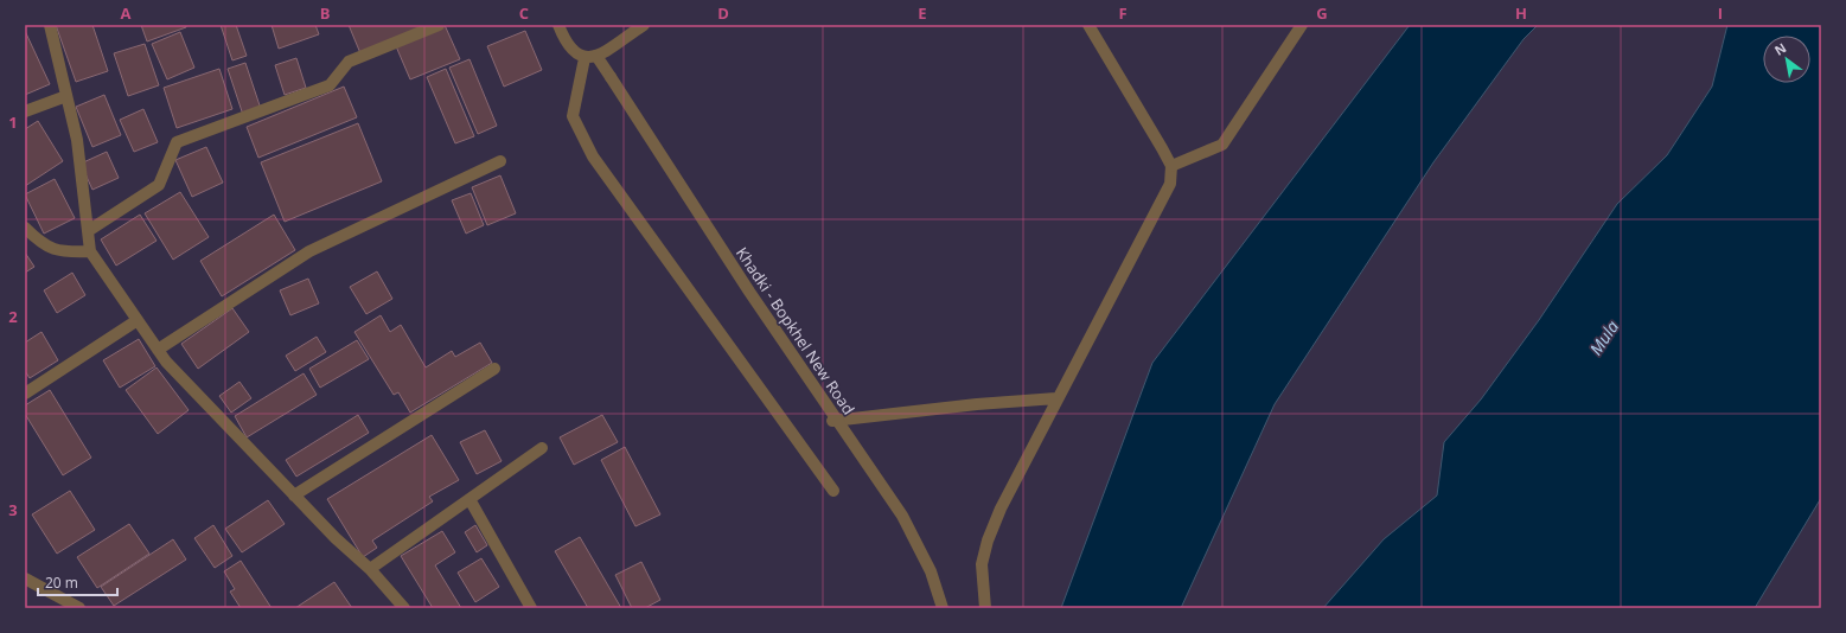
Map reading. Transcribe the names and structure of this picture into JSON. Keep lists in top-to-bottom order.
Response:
{
  "streets": {
    "street": ["Khadki - Bopkhel New Road"]
  },
  "water": ["Mula"],
  "scale_bar": "20 m",
  "north": "top left",
  "grid": {
    "columns": [
      "A",
      "B",
      "C",
      "D",
      "E",
      "F",
      "G",
      "H",
      "I"
    ],
    "rows": ["1", "2", "3"]
  }
}
